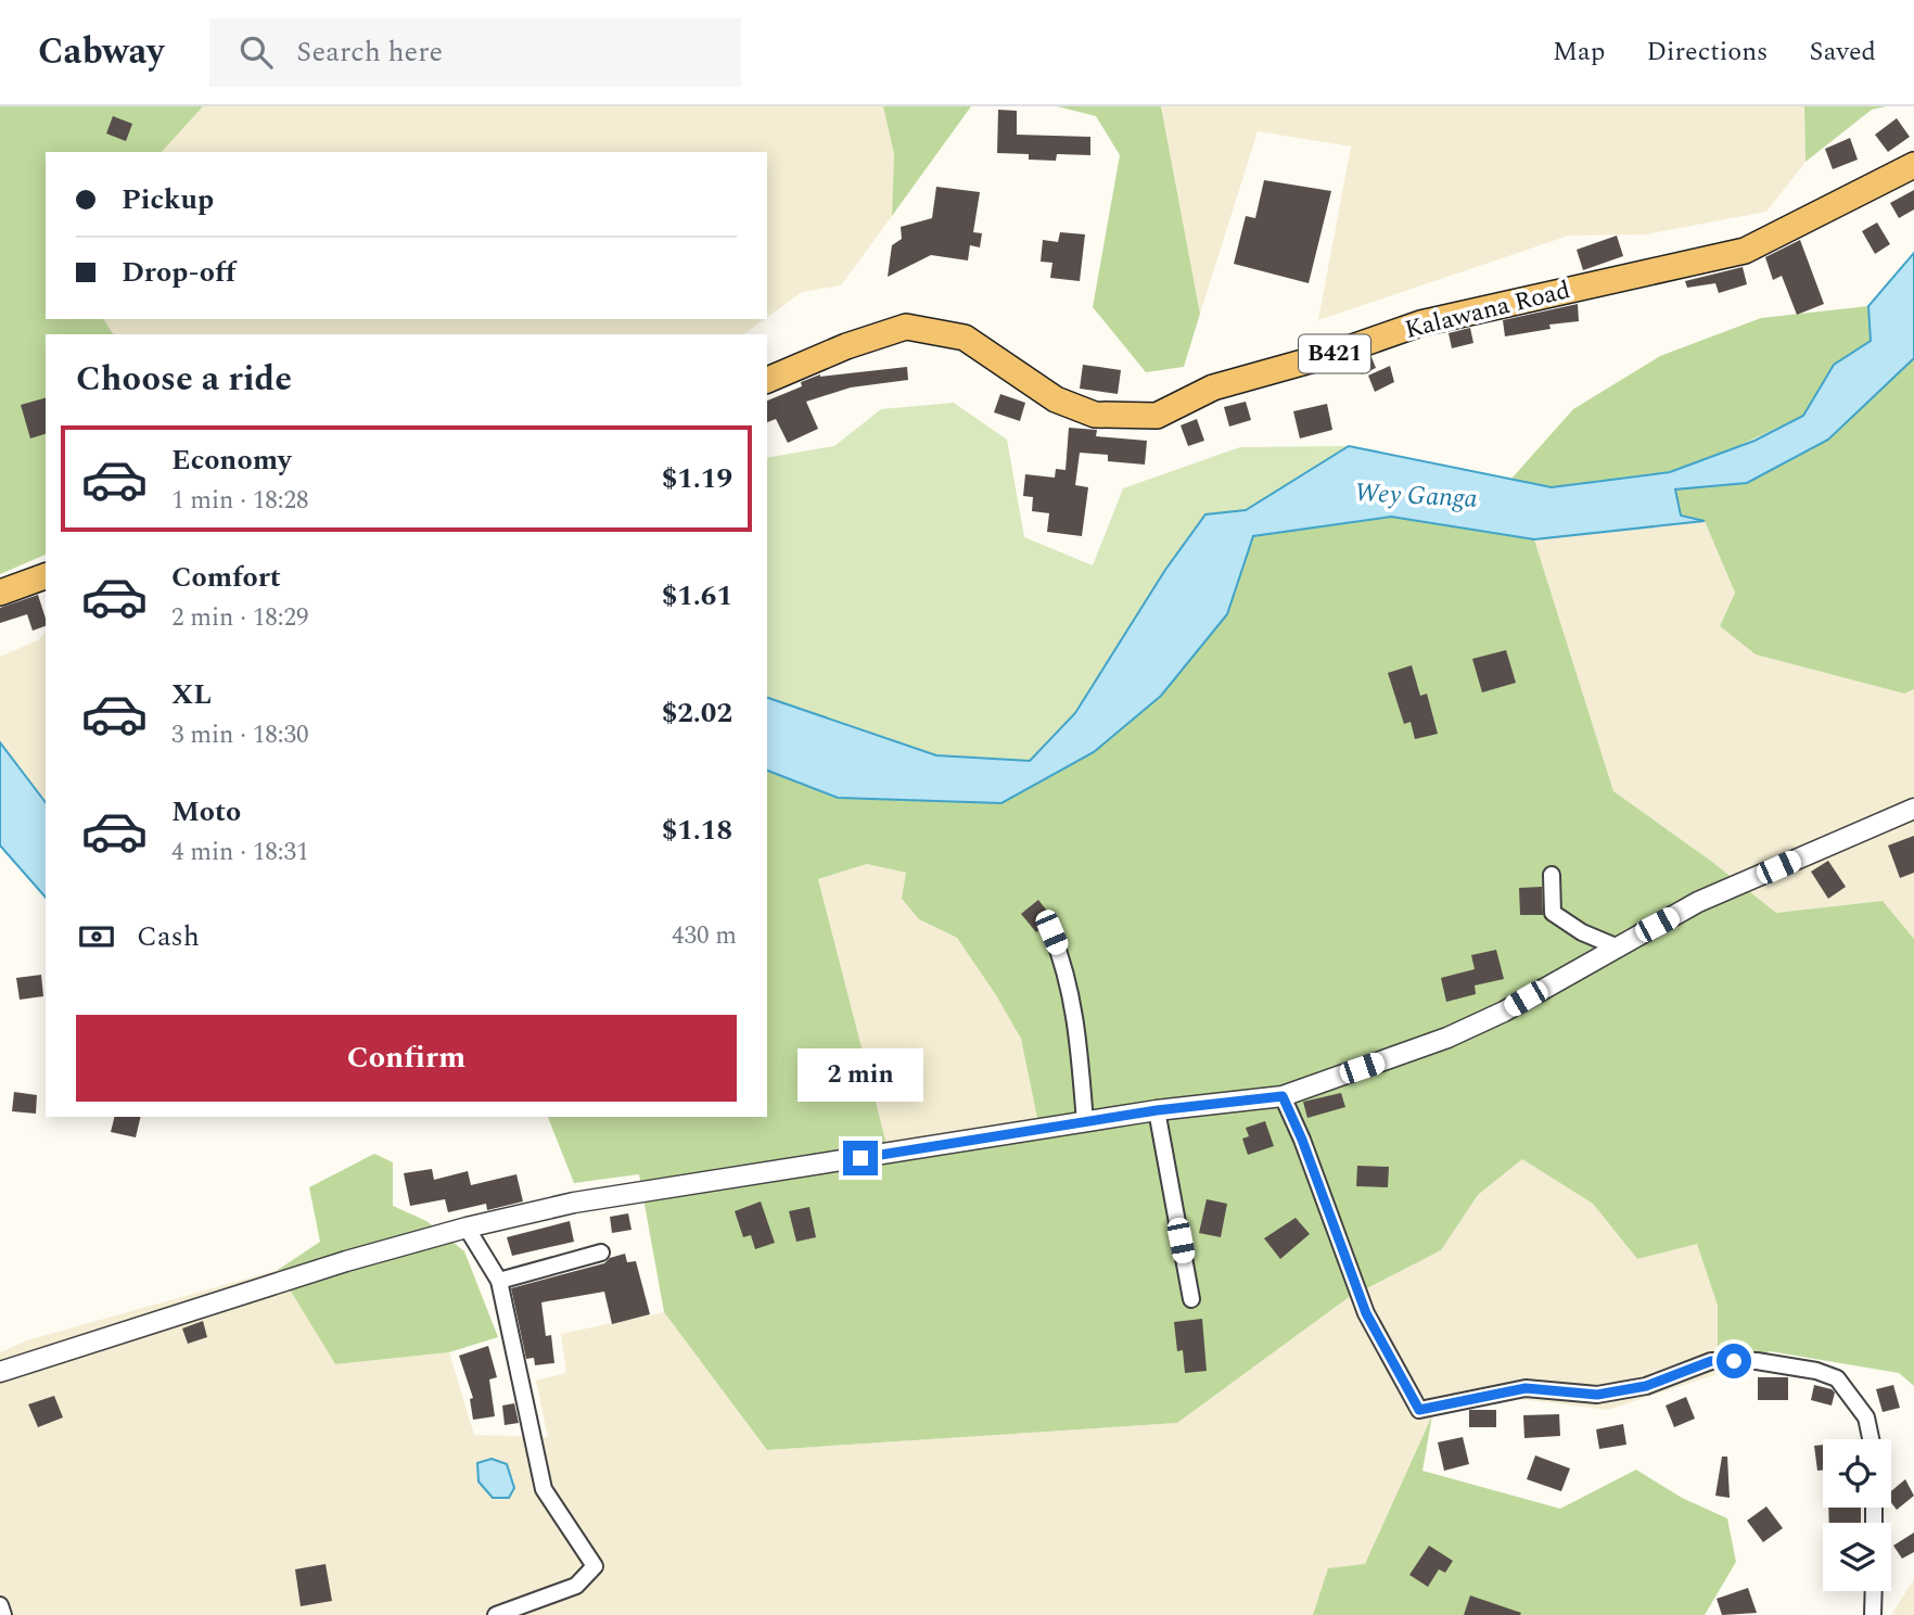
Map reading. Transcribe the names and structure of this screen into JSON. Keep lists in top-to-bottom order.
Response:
{
  "streets": {
    "main road": ["Kalawana Road", "B421"]
  },
  "water": ["Wey Ganga"],
  "page": {
    "header": "Cabway",
    "search": "Search here",
    "nav": ["Map", "Directions", "Saved"],
    "banner": ["Pickup", "Drop-off"],
    "heading": "Choose a ride",
    "list": [
      {
        "name": "Economy",
        "note": "1 min · 18:28",
        "value": "$1.19"
      },
      {
        "name": "Comfort",
        "note": "2 min · 18:29",
        "value": "$1.61"
      },
      {
        "name": "XL",
        "note": "3 min · 18:30",
        "value": "$2.02"
      },
      {
        "name": "Moto",
        "note": "4 min · 18:31",
        "value": "$1.18"
      }
    ],
    "pay": ["Cash", "430 m"],
    "buttons": "Confirm",
    "bubble": "2 min"
  }
}
